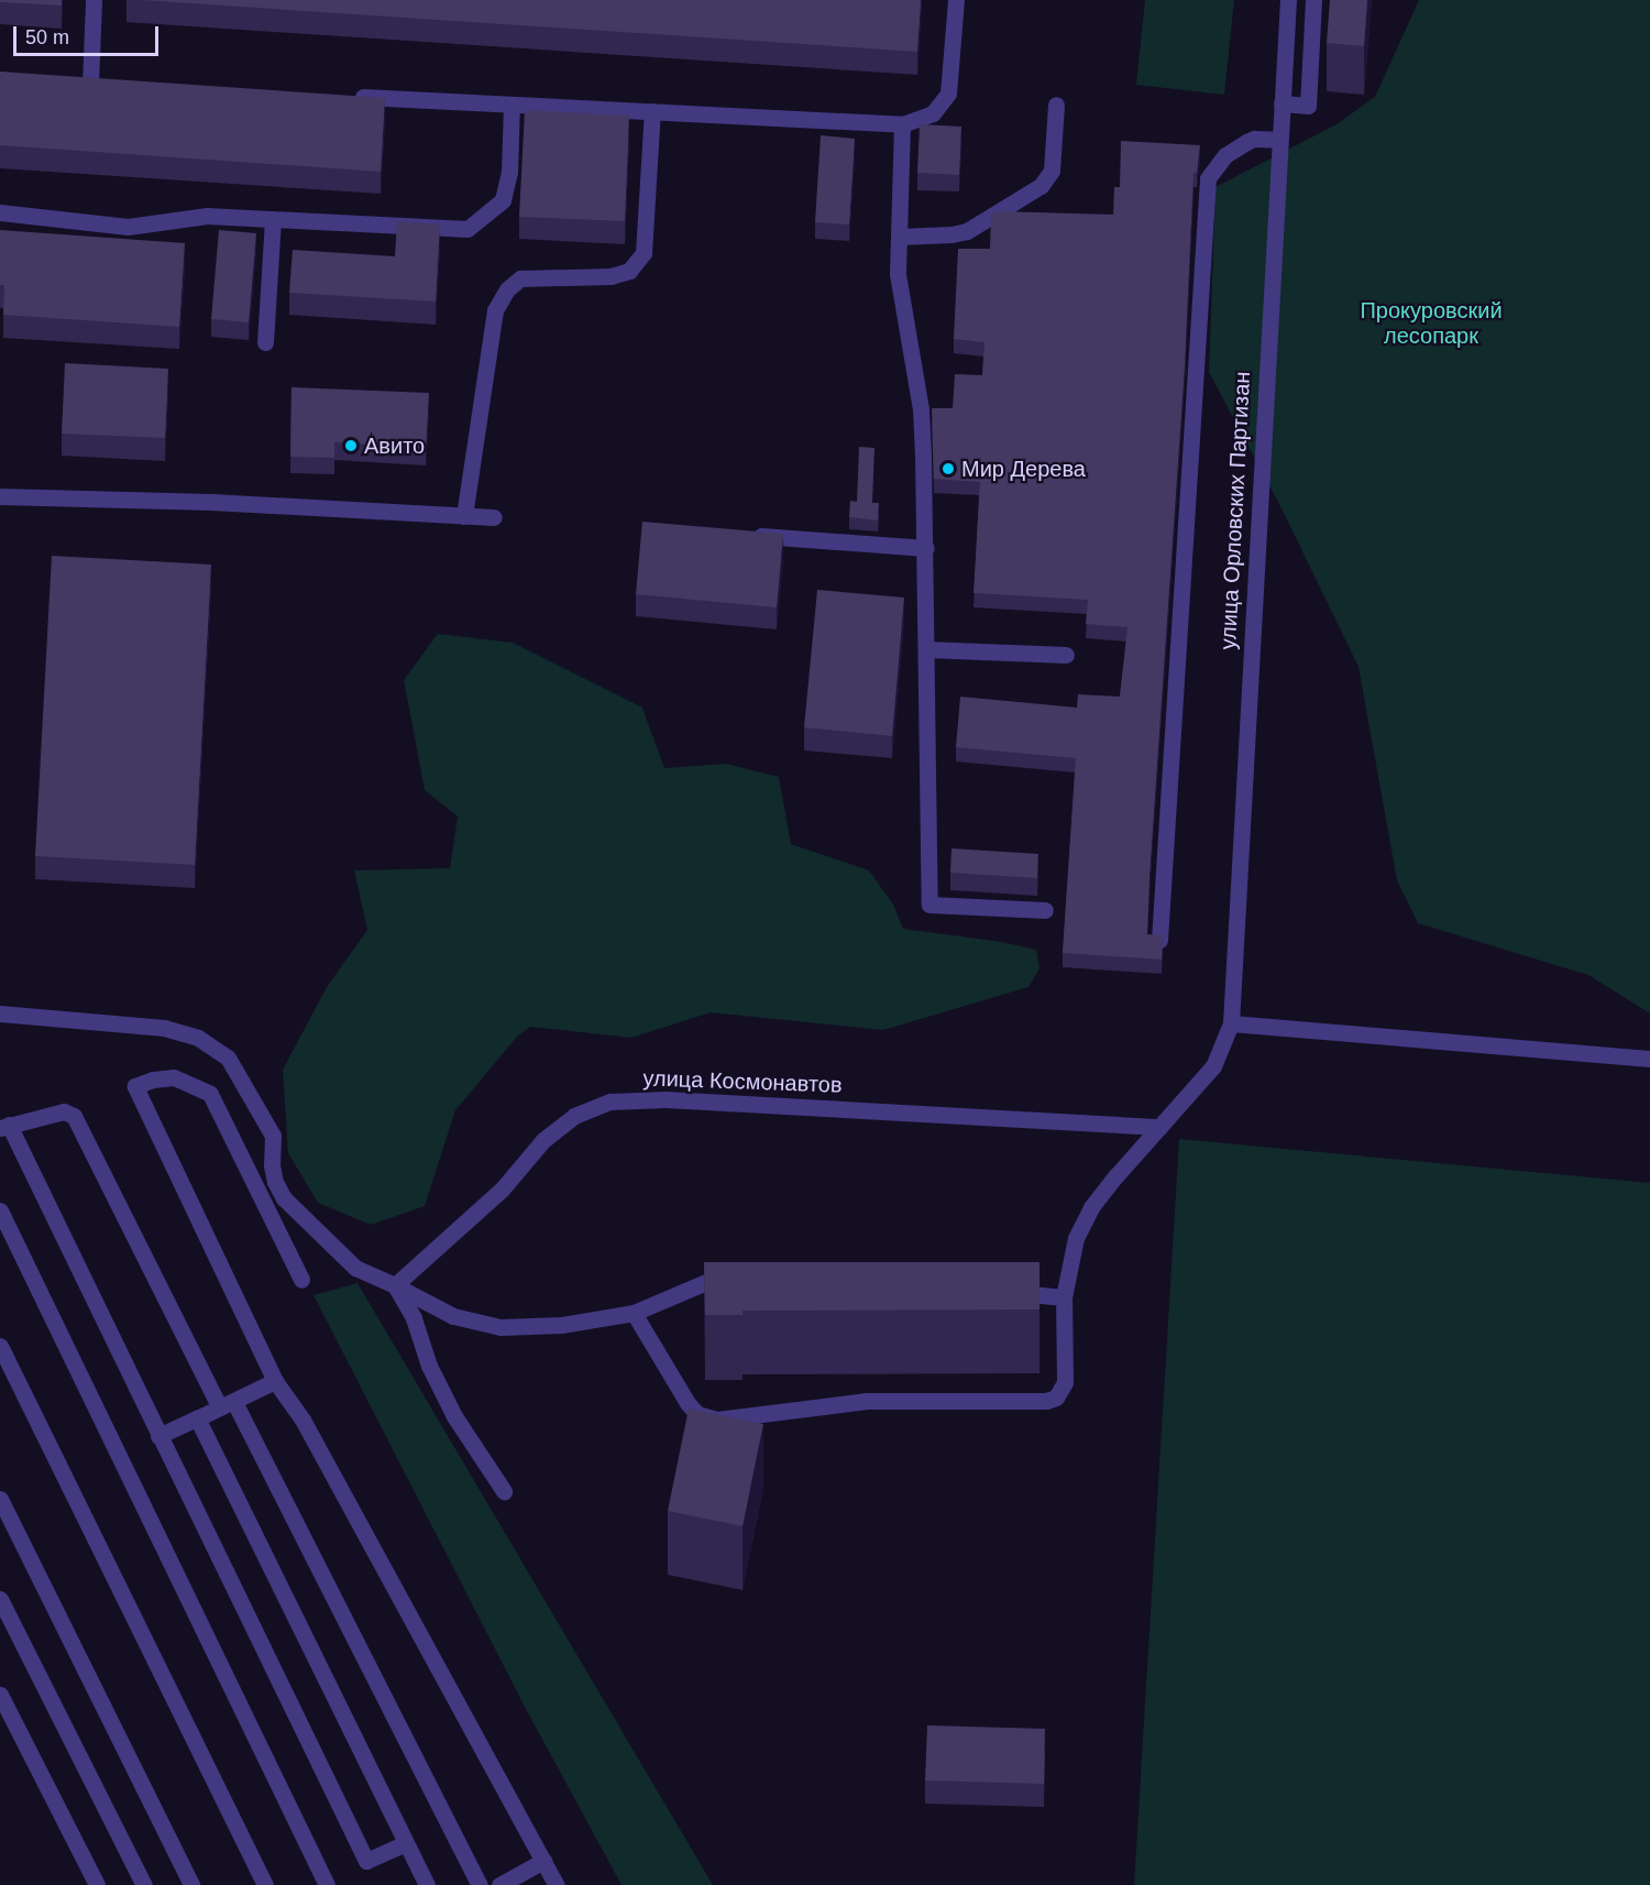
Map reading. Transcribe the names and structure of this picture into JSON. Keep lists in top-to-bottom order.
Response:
{
  "streets": {
    "street": ["улица Орловских Партизан", "улица Космонавтов"]
  },
  "crossings": [
    ["улица Орловских Партизан", "улица Космонавтов"]
  ],
  "parks": ["Прокуровский лесопарк"],
  "places": ["Авито", "Мир Дерева"],
  "scale_bar": "50 m"
}
